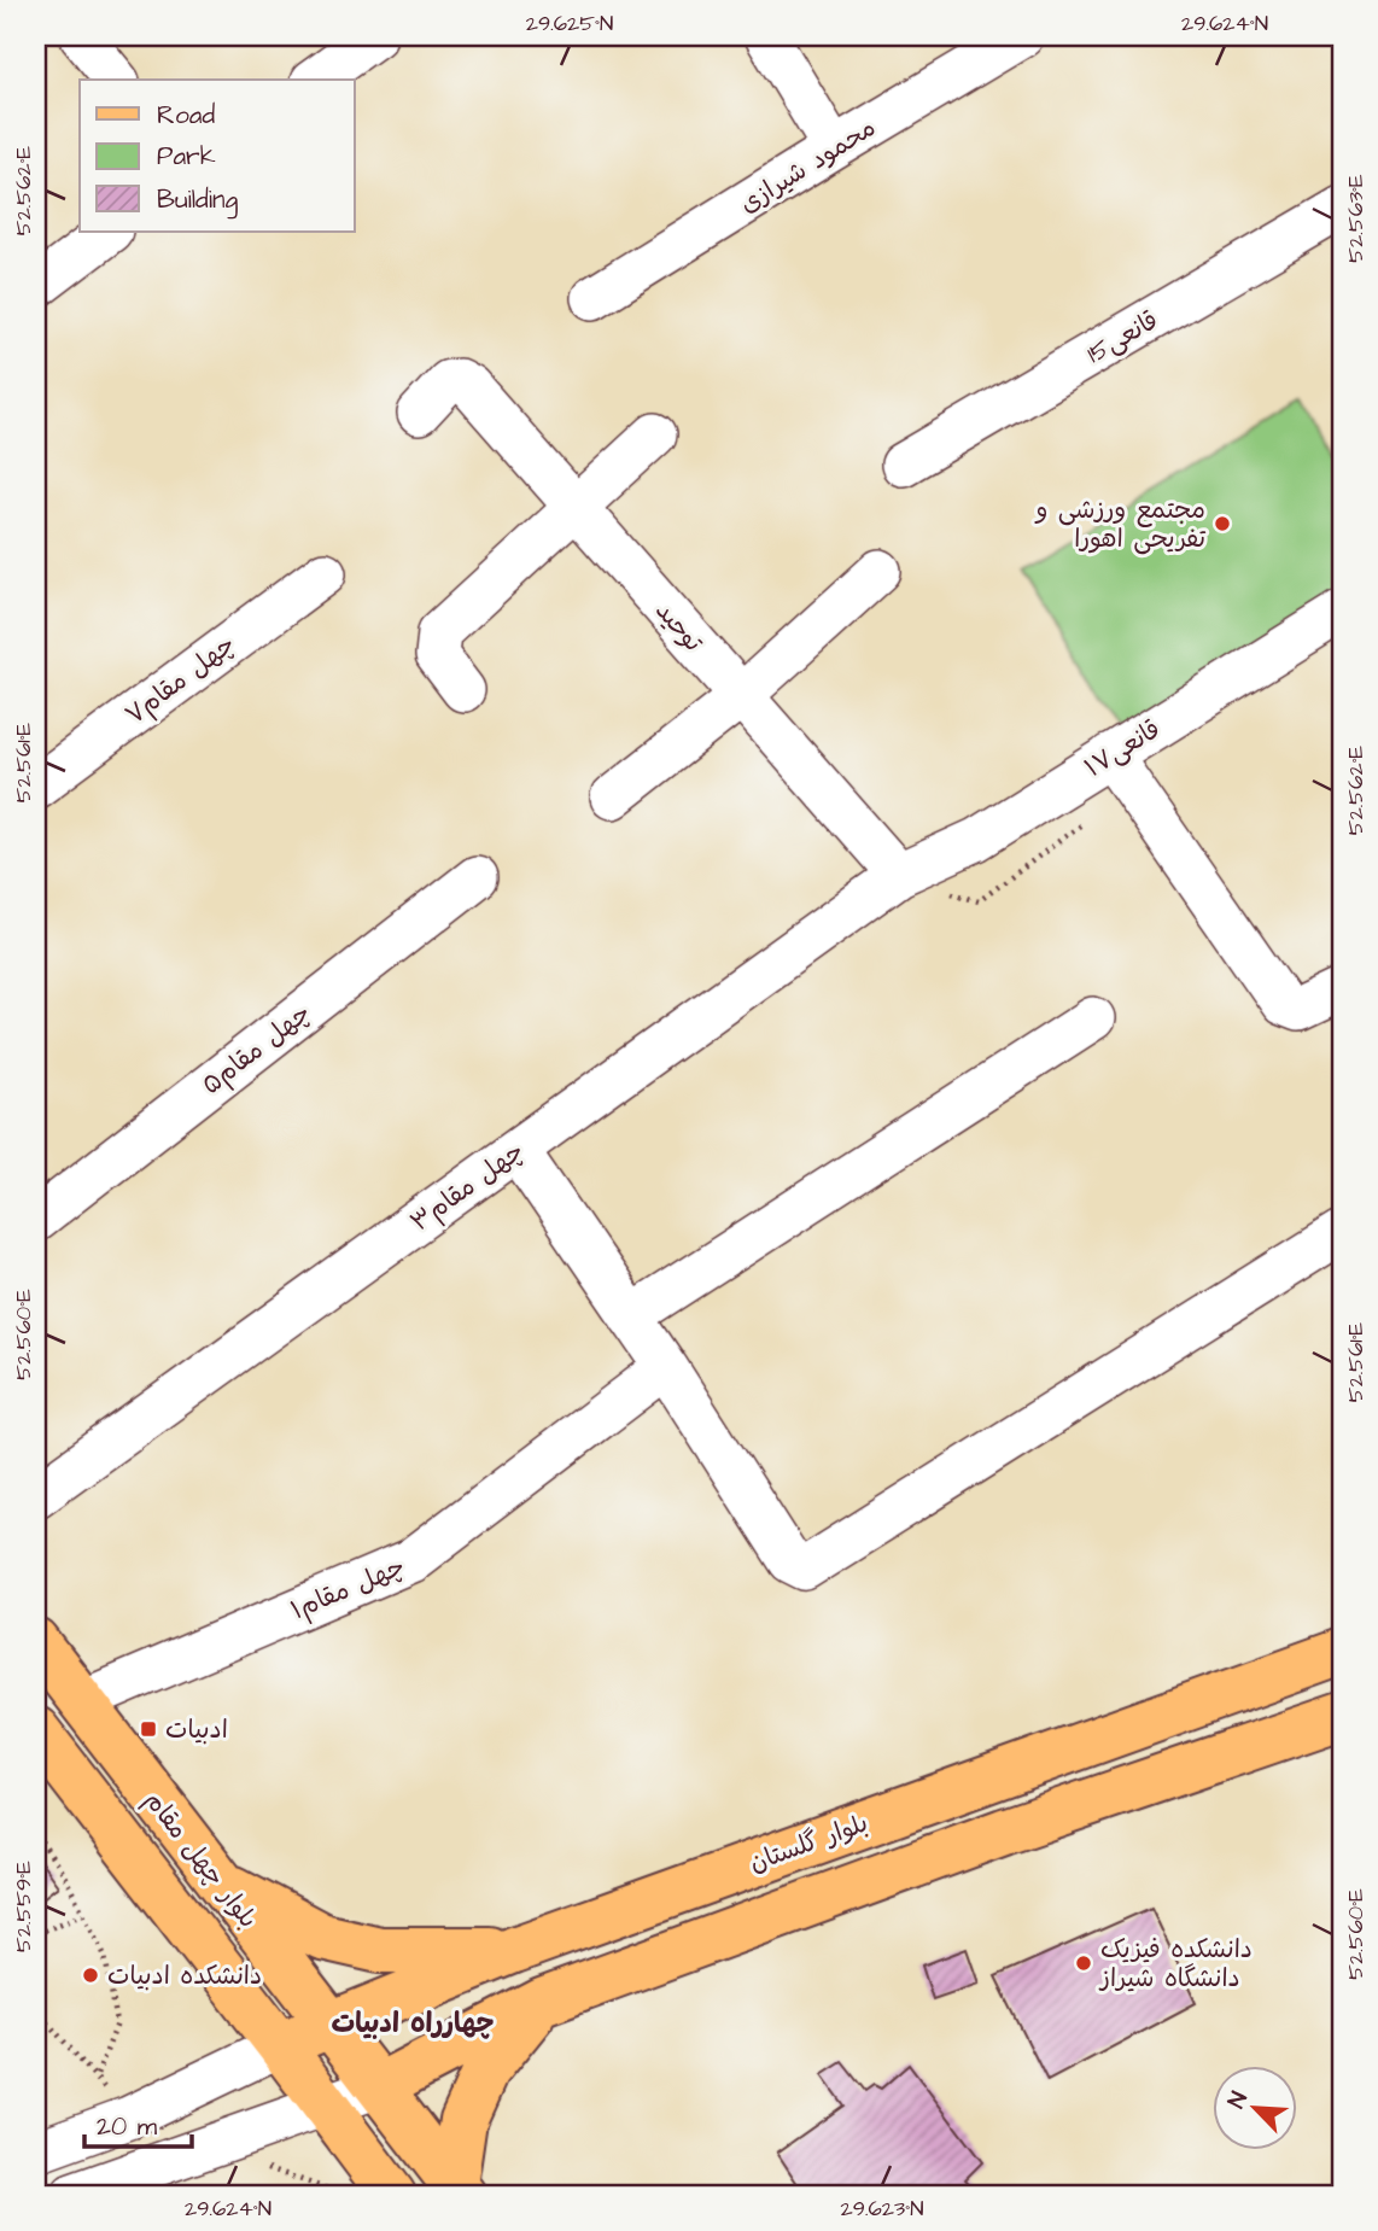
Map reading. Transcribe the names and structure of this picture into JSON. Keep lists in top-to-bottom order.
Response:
{
  "streets": {
    "main road": ["بلوار گلستان", "بلوار چهل مقام"],
    "street": [
      "محمود شیرازی",
      "15قانعی",
      "توحید",
      "چهل مقام۷",
      "۱۷قانعی",
      "چهل مقام۵",
      "چهل مقام۳",
      "چهل مقام۱"
    ]
  },
  "crossings": [
    ["توحید", "۱۷قانعی"],
    ["توحید", "چهل مقام۳"],
    ["۱۷قانعی", "چهل مقام۳"],
    ["چهل مقام۱", "بلوار چهل مقام"],
    ["بلوار گلستان", "بلوار چهل مقام"]
  ],
  "districts": ["چهارراه ادبیات"],
  "places": {
    "other": ["مجتمع ورزشی و تفریحی اهورا", "دانشکده فیزیک دانشگاه شیراز", "دانشکده ادبیات"],
    "transit": ["ادبیات"]
  },
  "legend": ["Road", "Park", "Building"],
  "scale_bar": "20 m",
  "north": "top left",
  "coordinates": [
    "29.625°N",
    "29.624°N",
    "52.562°E",
    "52.563°E",
    "52.561°E",
    "52.560°E",
    "52.559°E",
    "29.623°N"
  ]
}
